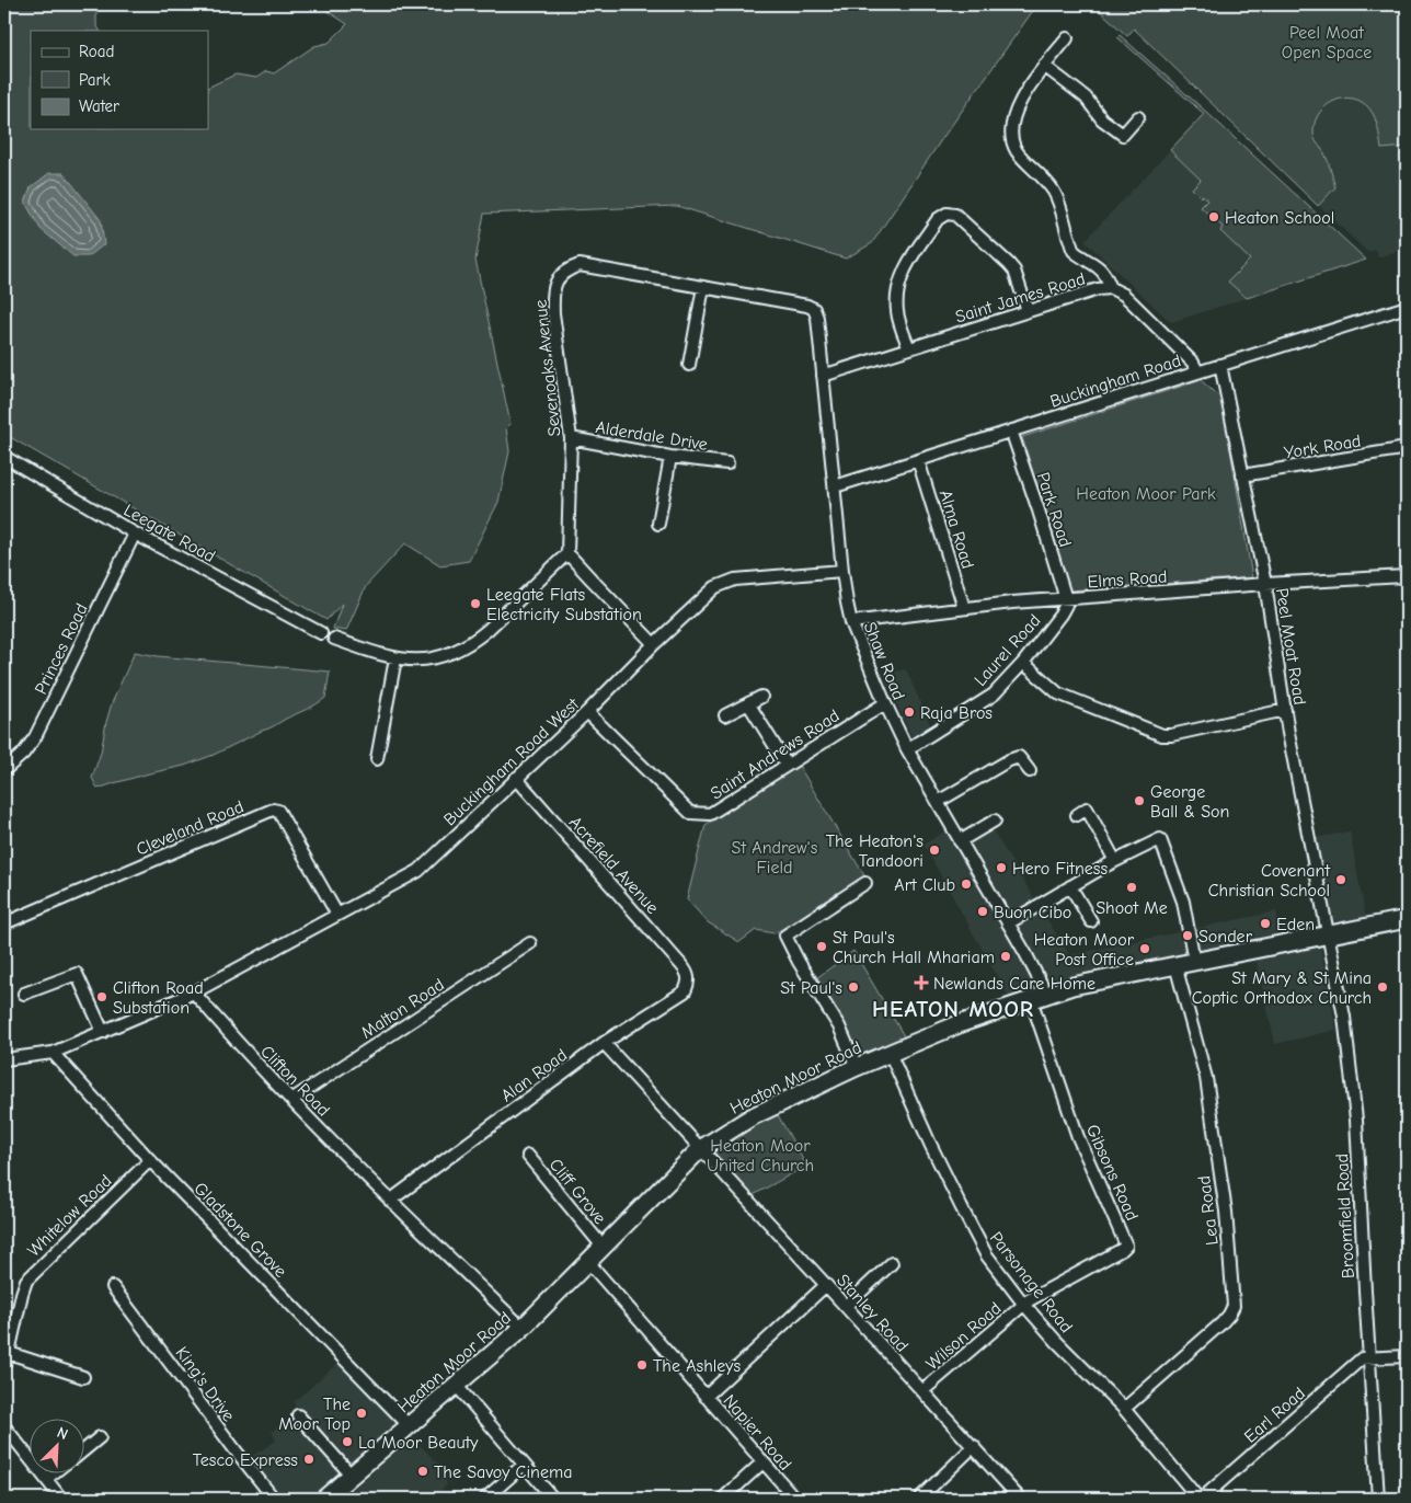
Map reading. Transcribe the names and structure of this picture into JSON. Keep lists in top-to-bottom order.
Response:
{
  "streets": {
    "main road": ["Heaton Moor Road"],
    "street": [
      "Saint James Road",
      "Sevenoaks Avenue",
      "Buckingham Road",
      "Alderdale Drive",
      "York Road",
      "Park Road",
      "Alma Road",
      "Leegate Road",
      "Elms Road",
      "Peel Moat Road",
      "Princes Road",
      "Laurel Road",
      "Shaw Road",
      "Saint Andrews Road",
      "Buckingham Road West",
      "Cleveland Road",
      "Acrefield Avenue",
      "Malton Road",
      "Alan Road",
      "Clifton Road",
      "Gibsons Road",
      "Cliff Grove",
      "Lea Road",
      "Whitelow Road",
      "Broomfield Road",
      "Gladstone Grove",
      "Parsonage Road",
      "Stanley Road",
      "Wilson Road",
      "King's Drive",
      "Earl Road",
      "Napier Road"
    ]
  },
  "crossings": [
    ["Saint James Road", "Buckingham Road"],
    ["Saint James Road", "Shaw Road"],
    ["Sevenoaks Avenue", "Alderdale Drive"],
    ["Sevenoaks Avenue", "Shaw Road"],
    ["Buckingham Road", "Park Road"],
    ["Buckingham Road", "Alma Road"],
    ["Buckingham Road", "Peel Moat Road"],
    ["Buckingham Road", "Shaw Road"],
    ["York Road", "Peel Moat Road"],
    ["Park Road", "Elms Road"],
    ["Park Road", "Laurel Road"],
    ["Alma Road", "Elms Road"],
    ["Leegate Road", "Princes Road"],
    ["Elms Road", "Peel Moat Road"],
    ["Elms Road", "Laurel Road"],
    ["Elms Road", "Shaw Road"],
    ["Peel Moat Road", "Heaton Moor Road"],
    ["Peel Moat Road", "Broomfield Road"],
    ["Laurel Road", "Shaw Road"],
    ["Shaw Road", "Saint Andrews Road"],
    ["Shaw Road", "Buckingham Road West"],
    ["Shaw Road", "Heaton Moor Road"],
    ["Shaw Road", "Gibsons Road"],
    ["Saint Andrews Road", "Buckingham Road West"],
    ["Buckingham Road West", "Cleveland Road"],
    ["Buckingham Road West", "Acrefield Avenue"],
    ["Buckingham Road West", "Clifton Road"],
    ["Acrefield Avenue", "Alan Road"],
    ["Malton Road", "Clifton Road"],
    ["Alan Road", "Clifton Road"],
    ["Alan Road", "Stanley Road"],
    ["Heaton Moor Road", "Clifton Road"],
    ["Heaton Moor Road", "Gibsons Road"],
    ["Heaton Moor Road", "Cliff Grove"],
    ["Heaton Moor Road", "Lea Road"],
    ["Heaton Moor Road", "Broomfield Road"],
    ["Heaton Moor Road", "Gladstone Grove"],
    ["Heaton Moor Road", "Parsonage Road"],
    ["Heaton Moor Road", "Stanley Road"],
    ["Heaton Moor Road", "Napier Road"],
    ["Gibsons Road", "Parsonage Road"],
    ["Gibsons Road", "Wilson Road"],
    ["Lea Road", "Parsonage Road"],
    ["Whitelow Road", "Gladstone Grove"],
    ["Broomfield Road", "Earl Road"],
    ["Parsonage Road", "Wilson Road"],
    ["Parsonage Road", "Earl Road"],
    ["Stanley Road", "Wilson Road"]
  ],
  "districts": ["HEATON MOOR"],
  "parks": [
    "Peel Moat Open Space",
    "Heaton Moor Park",
    "St Andrew's Field",
    "Heaton Moor United Church"
  ],
  "places": {
    "other": [
      "Heaton School",
      "Leegate Flats Electricity Substation",
      "Raja Bros",
      "George Ball & Son",
      "The Heaton's Tandoori",
      "Hero Fitness",
      "Covenant Christian School",
      "Art Club",
      "Shoot Me",
      "Buon Cibo",
      "Eden",
      "Sonder",
      "St Paul's Church Hall",
      "Heaton Moor Post Office",
      "Mhariam",
      "St Paul's",
      "St Mary & St Mina Coptic Orthodox Church",
      "Clifton Road Substation",
      "The Ashleys",
      "The Moor Top",
      "La Moor Beauty",
      "Tesco Express",
      "The Savoy Cinema"
    ],
    "health": ["Newlands Care Home"]
  },
  "legend": ["Road", "Park", "Water"],
  "north": "top right"
}
